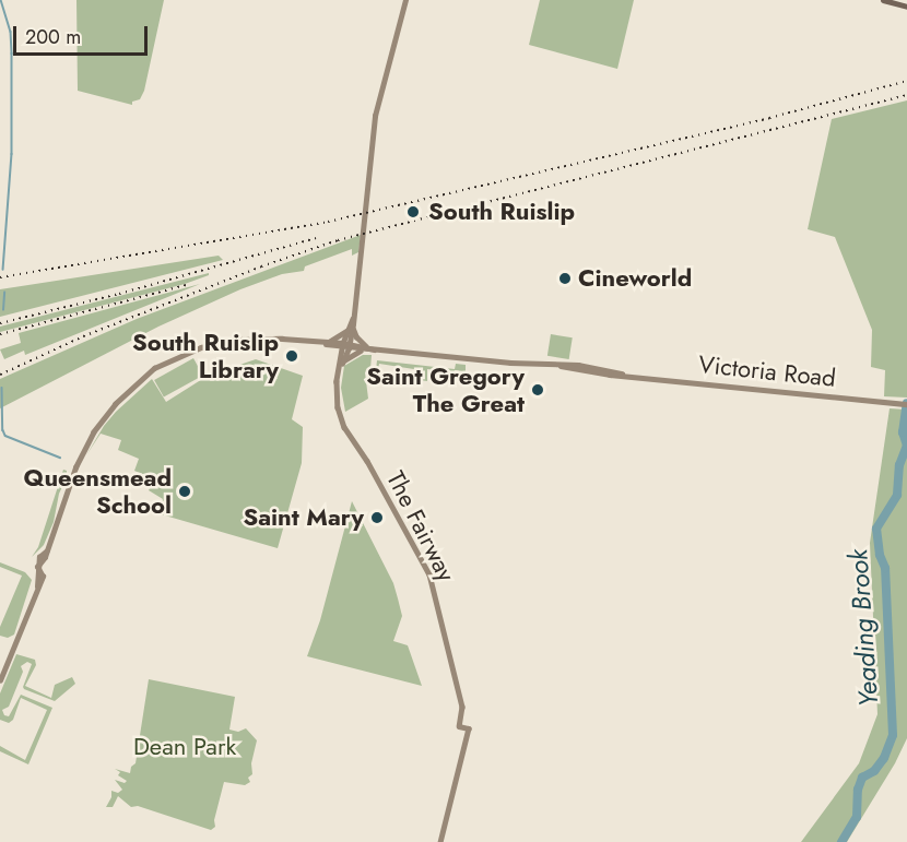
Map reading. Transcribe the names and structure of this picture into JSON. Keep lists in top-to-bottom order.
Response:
{
  "streets": {
    "street": ["Victoria Road", "The Fairway"]
  },
  "water": ["Yeading Brook"],
  "parks": ["Dean Park"],
  "places": [
    "South Ruislip",
    "Cineworld",
    "South Ruislip Library",
    "Saint Gregory The Great",
    "Queensmead School",
    "Saint Mary"
  ],
  "scale_bar": "200 m"
}
